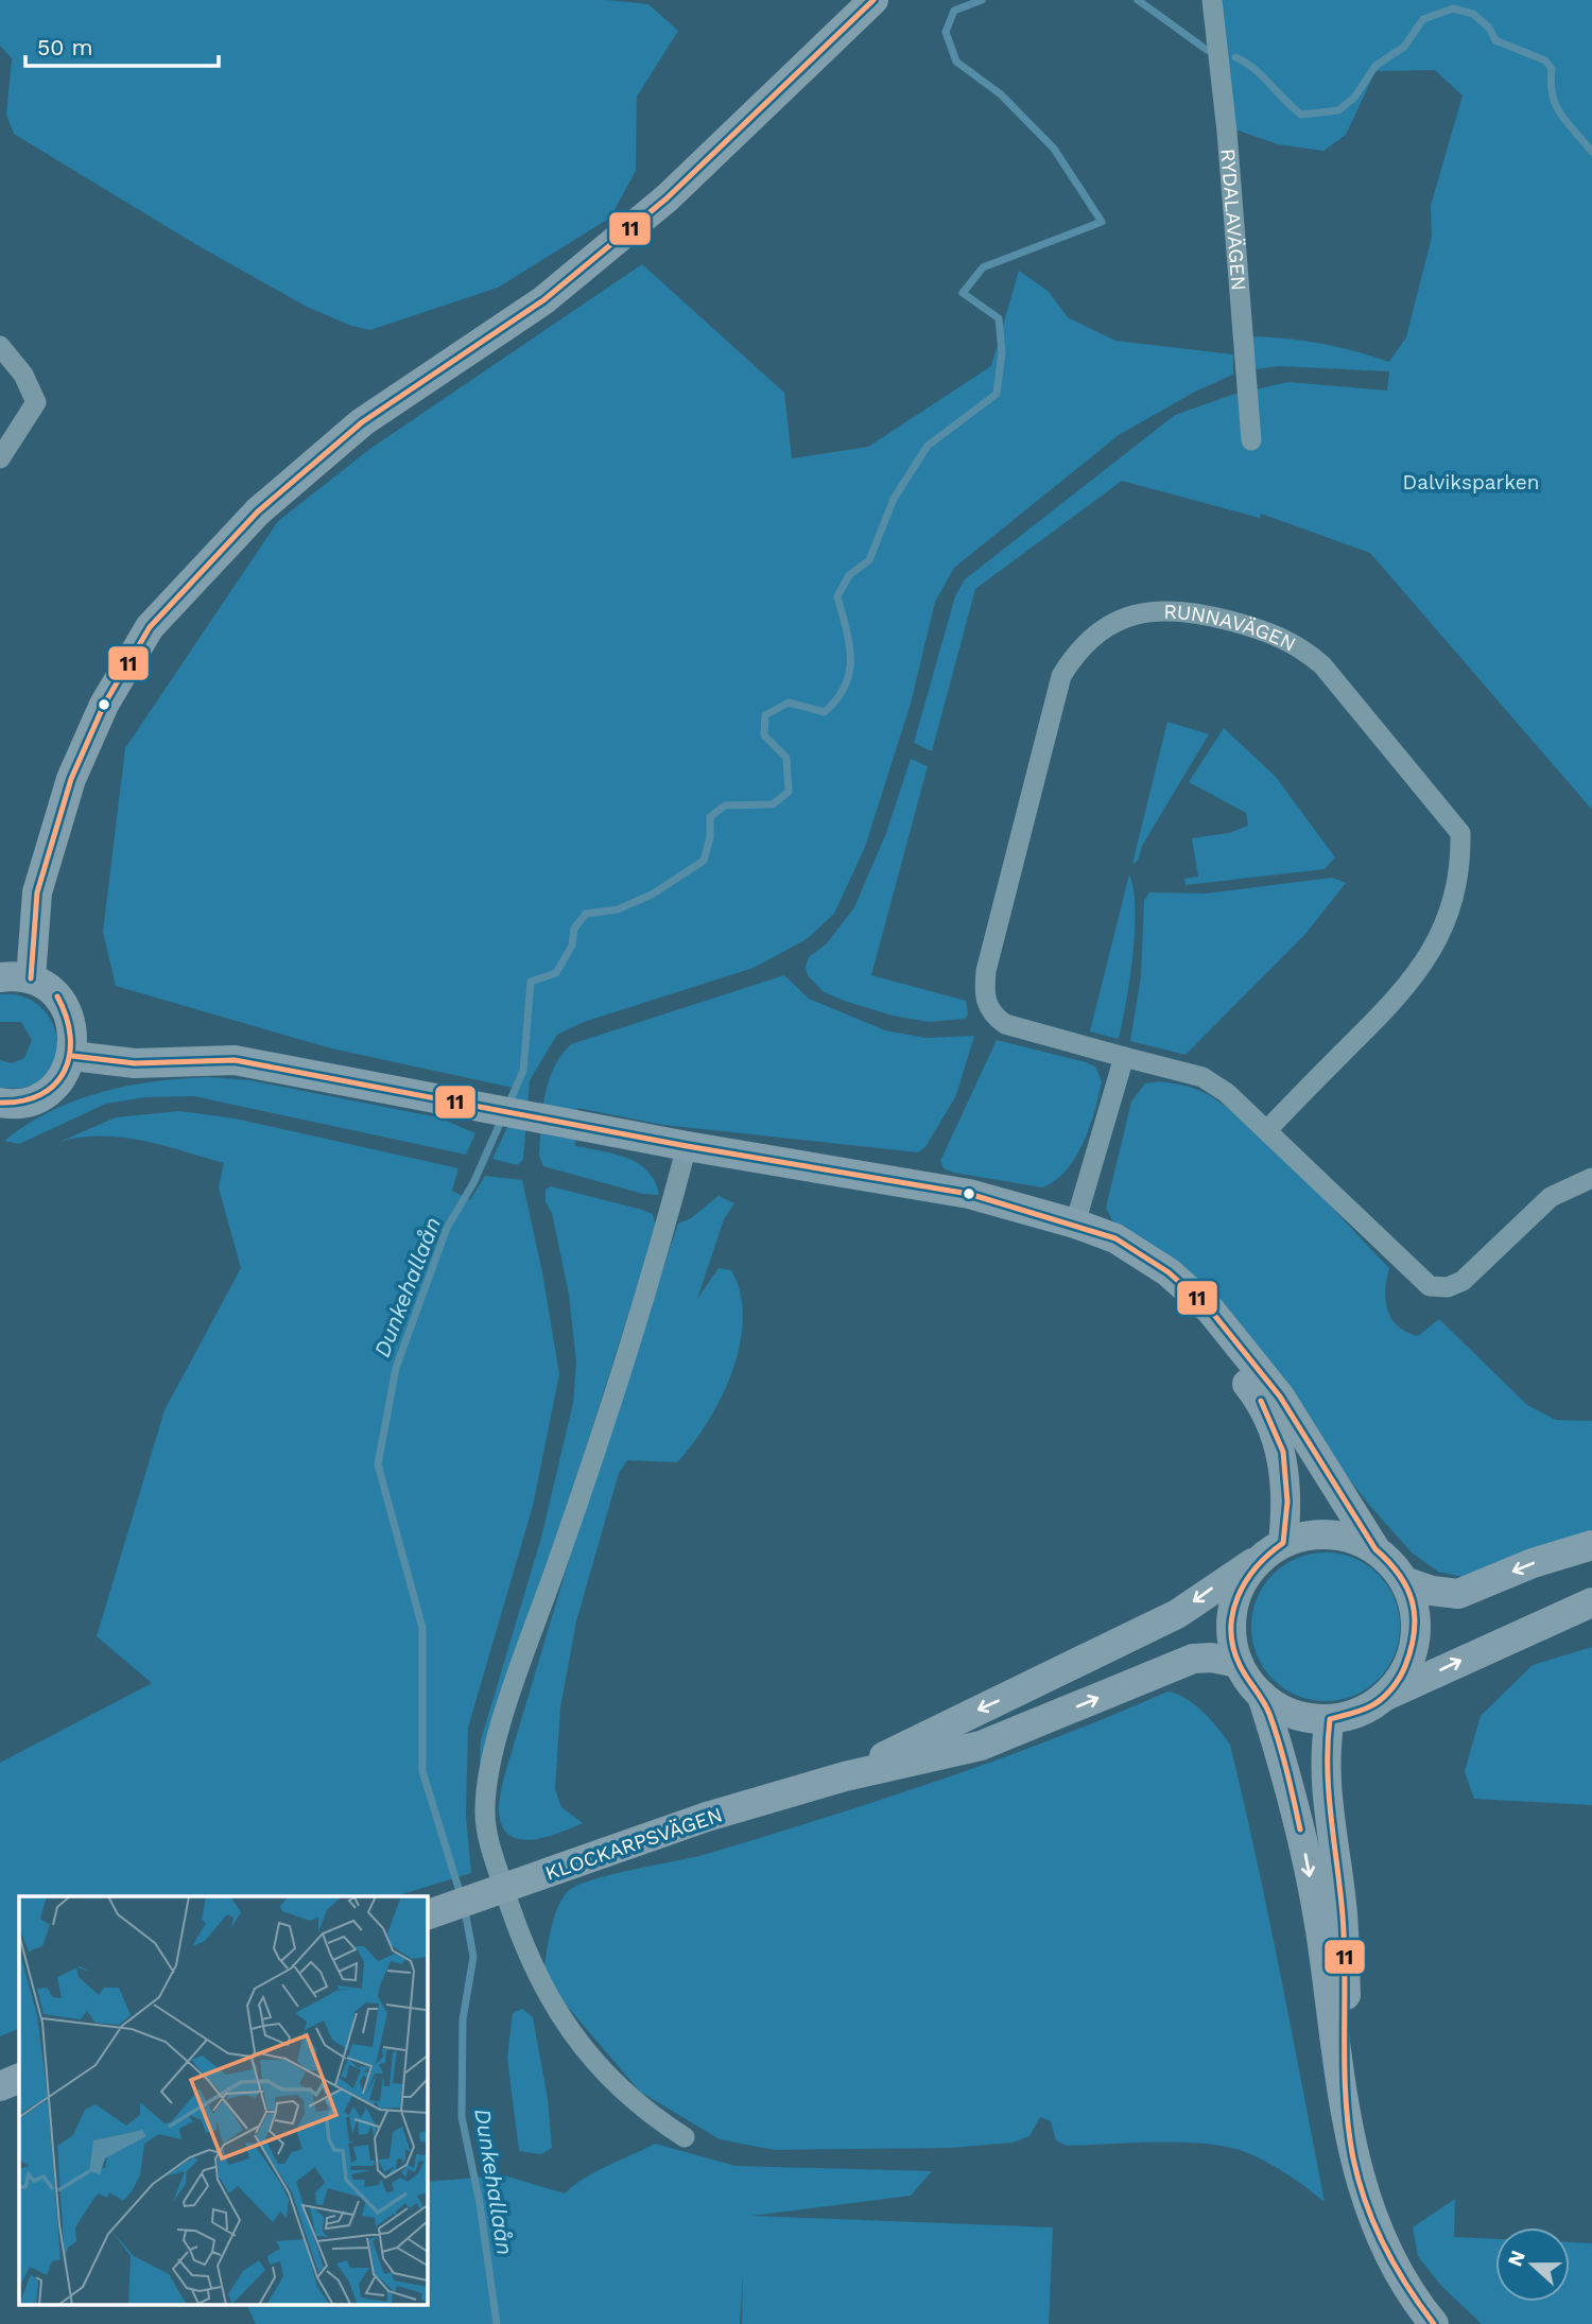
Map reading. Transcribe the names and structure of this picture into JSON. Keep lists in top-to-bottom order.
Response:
{
  "streets": {
    "street": ["RYDALAVÄGEN", "RUNNAVÄGEN", "KLOCKARPSVÄGEN"]
  },
  "water": ["Dunkehallaån"],
  "parks": ["Dalviksparken"],
  "lines": ["transit line 11"],
  "scale_bar": "50 m",
  "north": "left"
}
